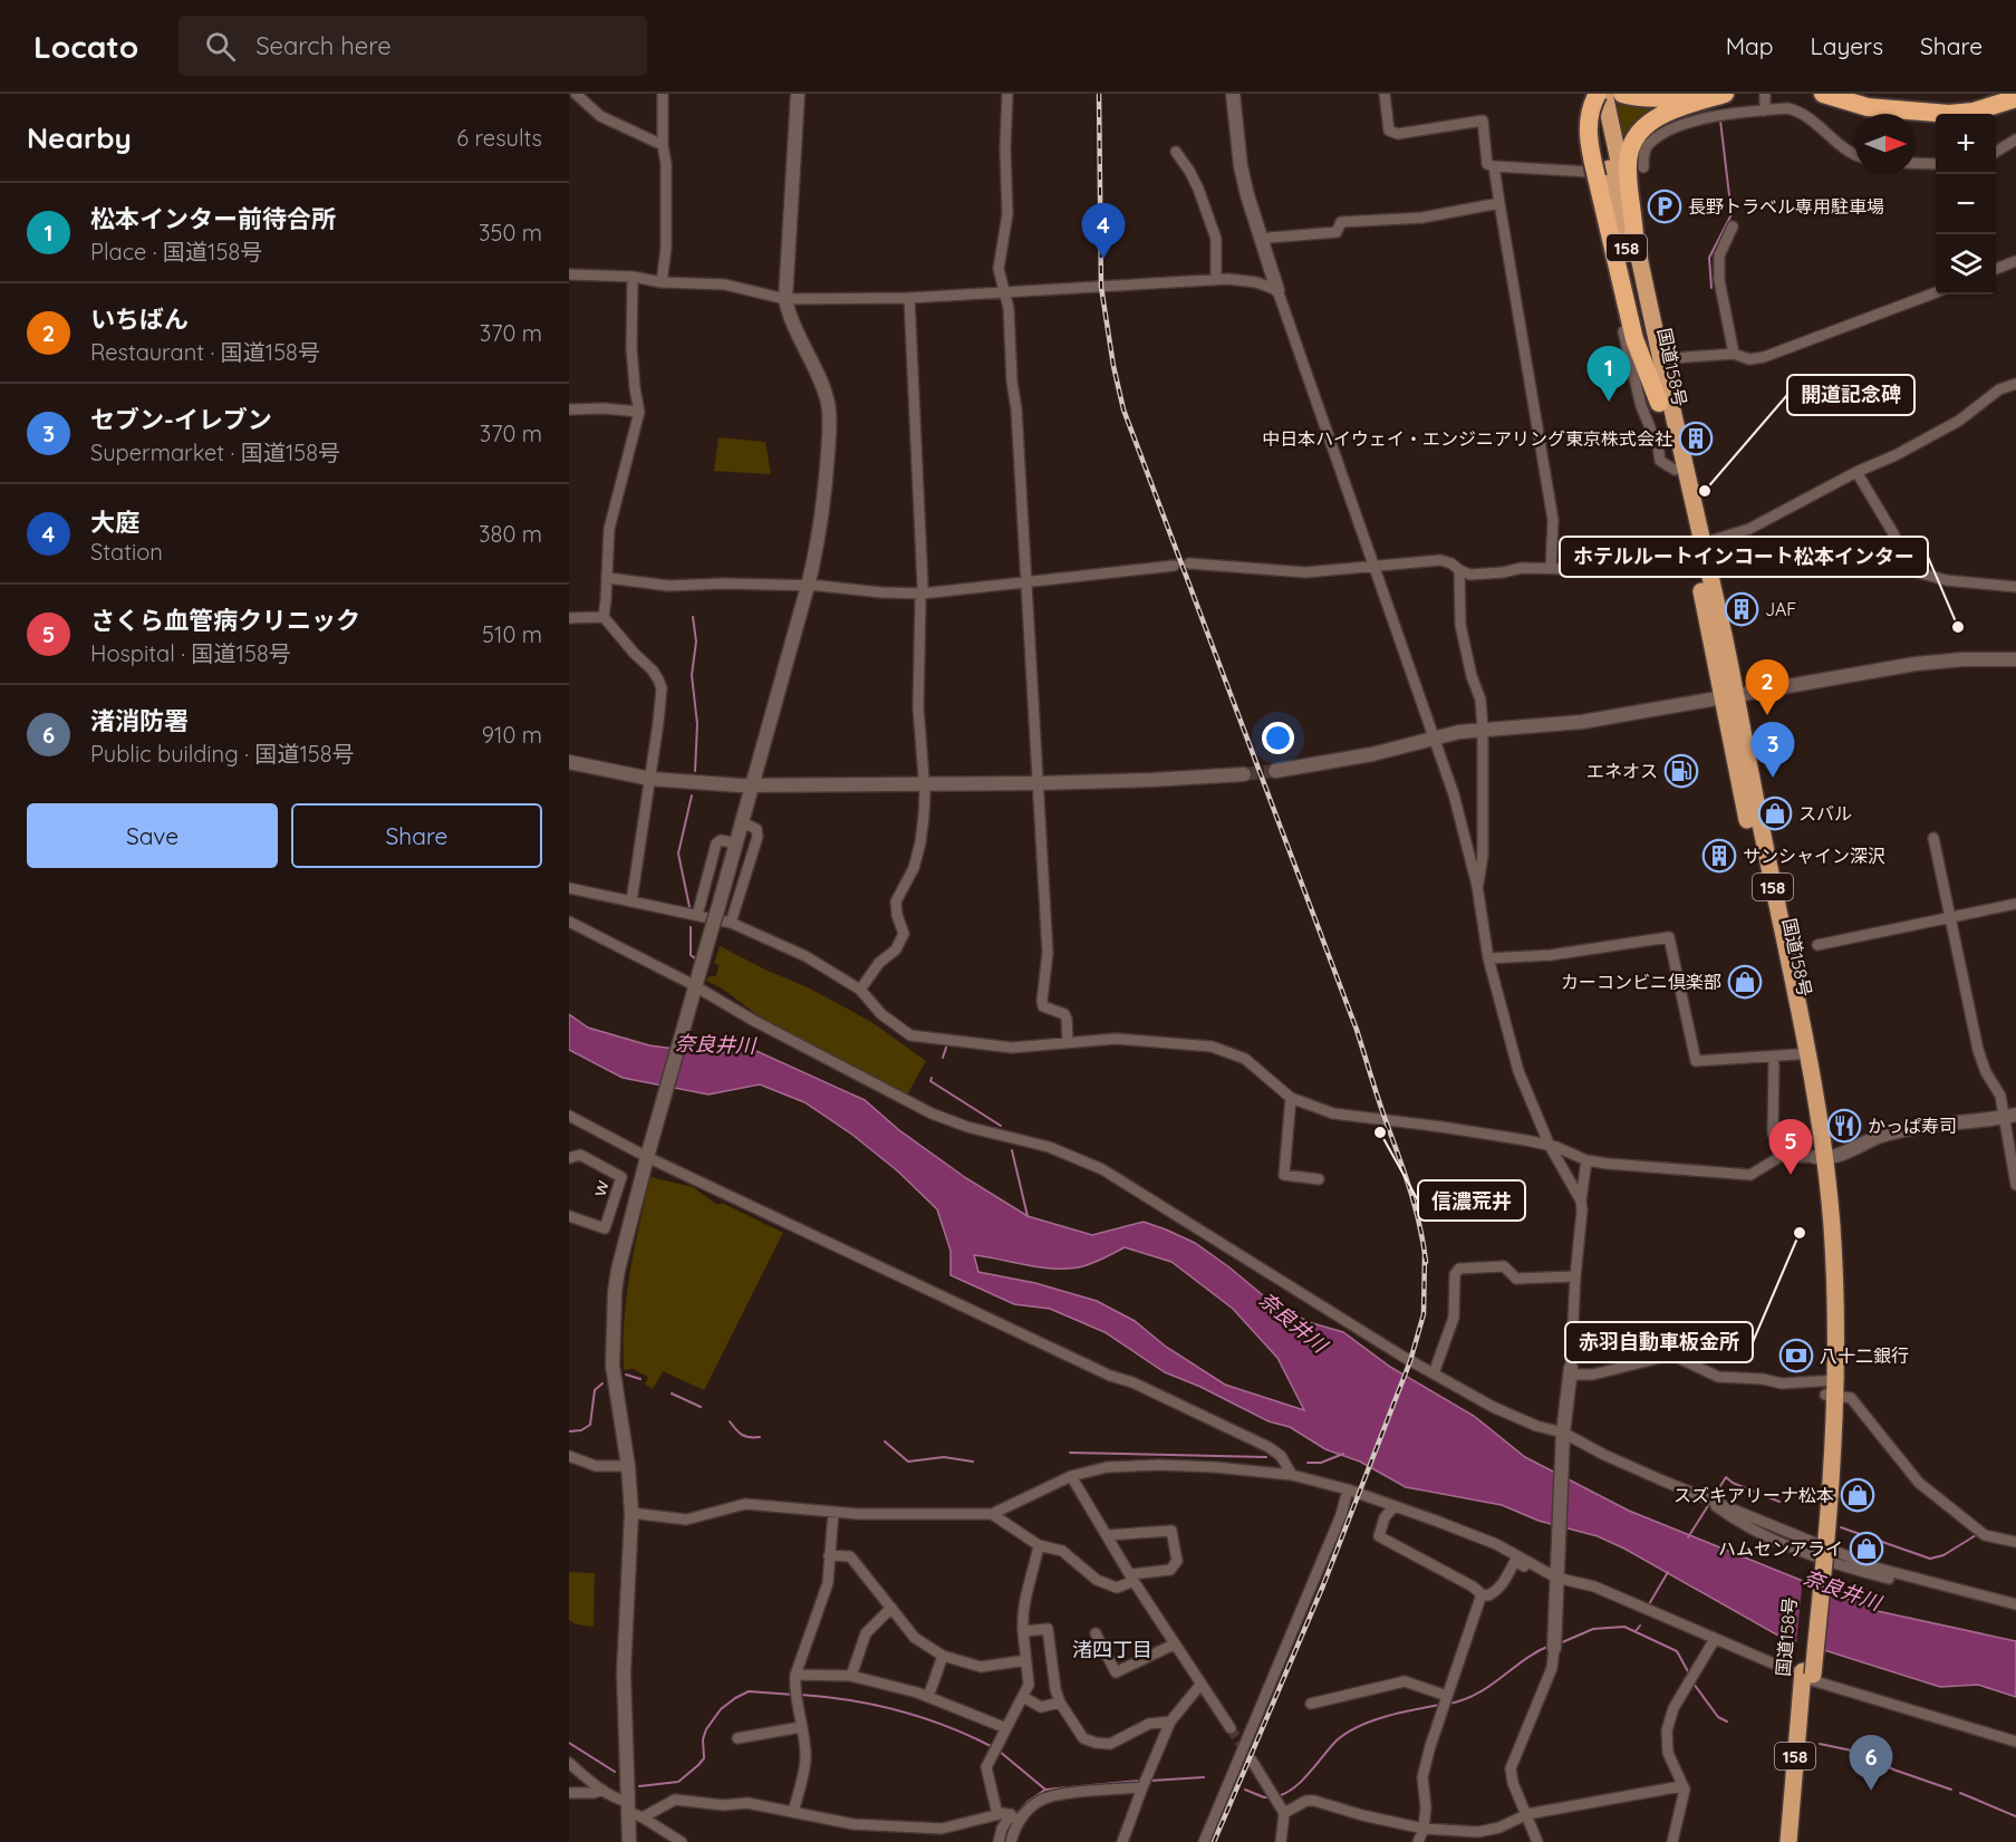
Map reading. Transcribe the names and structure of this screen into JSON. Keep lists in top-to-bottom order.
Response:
{
  "streets": {
    "highway": ["158", "国道158号"],
    "street": ["ｗ"]
  },
  "districts": ["渚四丁目"],
  "water": ["奈良井川"],
  "places": {
    "parking": ["長野トラベル専用駐車場"],
    "building": ["中日本ハイウェイ・エンジニアリング東京株式会社", "JAF", "サンシャイン深沢"],
    "other": [
      "開道記念碑",
      "ホテルルートインコート松本インター",
      "信濃荒井",
      "赤羽自動車板金所"
    ],
    "fuel station": ["エネオス"],
    "shop": [
      "スバル",
      "カーコンビニ倶楽部",
      "スズキアリーナ松本",
      "ハムセンアライ"
    ],
    "restaurant": ["かっぱ寿司"],
    "bank": ["八十二銀行"]
  },
  "north": "right",
  "page": {
    "header": "Locato",
    "search": "Search here",
    "nav": ["Map", "Layers", "Share"],
    "heading": ["Nearby", "6 results"],
    "map_buttons": ["+", "−"],
    "list": [
      {
        "mark": "1",
        "name": "松本インター前待合所",
        "note": "Place · 国道158号",
        "value": "350 m"
      },
      {
        "mark": "2",
        "name": "いちばん",
        "note": "Restaurant · 国道158号",
        "value": "370 m"
      },
      {
        "mark": "3",
        "name": "セブン-イレブン",
        "note": "Supermarket · 国道158号",
        "value": "370 m"
      },
      {
        "mark": "4",
        "name": "大庭",
        "note": "Station",
        "value": "380 m"
      },
      {
        "mark": "5",
        "name": "さくら血管病クリニック",
        "note": "Hospital · 国道158号",
        "value": "510 m"
      },
      {
        "mark": "6",
        "name": "渚消防署",
        "note": "Public building · 国道158号",
        "value": "910 m"
      }
    ],
    "pins": [
      "4",
      "1",
      "2",
      "3",
      "5",
      "6"
    ],
    "buttons": ["Save", "Share"]
  }
}
